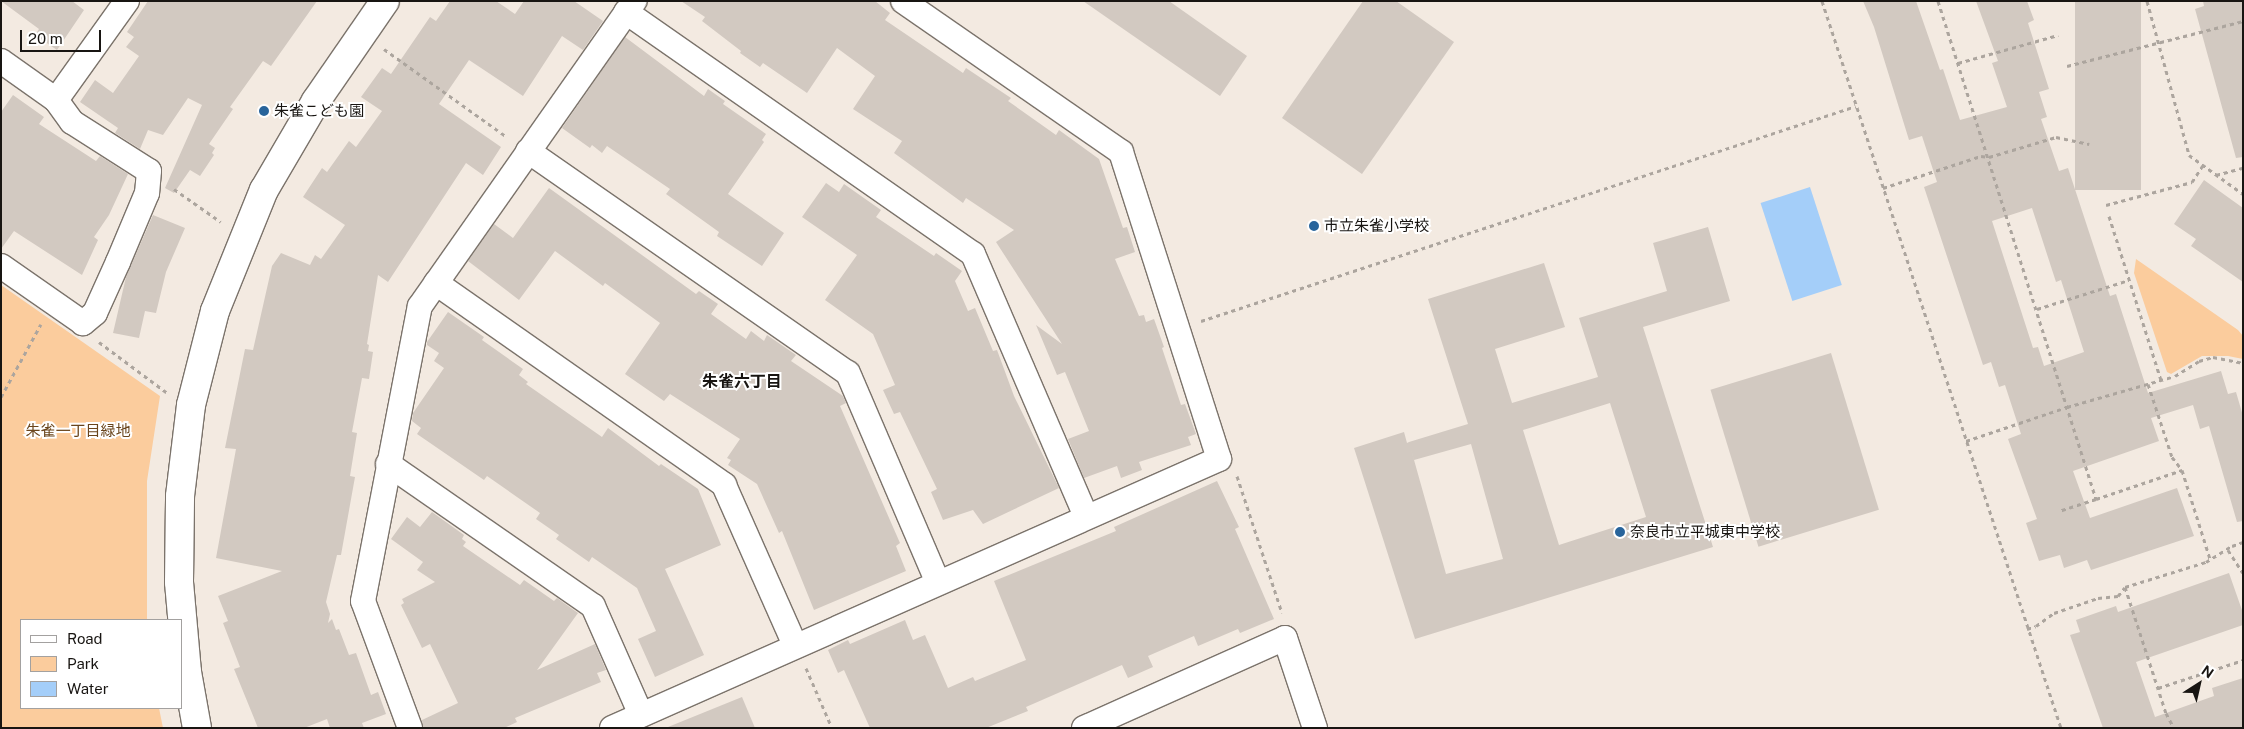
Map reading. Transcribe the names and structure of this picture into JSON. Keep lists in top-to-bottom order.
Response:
{
  "districts": ["朱雀六丁目"],
  "parks": ["朱雀一丁目緑地"],
  "places": ["朱雀こども園", "市立朱雀小学校", "奈良市立平城東中学校"],
  "legend": ["Road", "Park", "Water"],
  "scale_bar": "20 m",
  "north": "top right"
}
